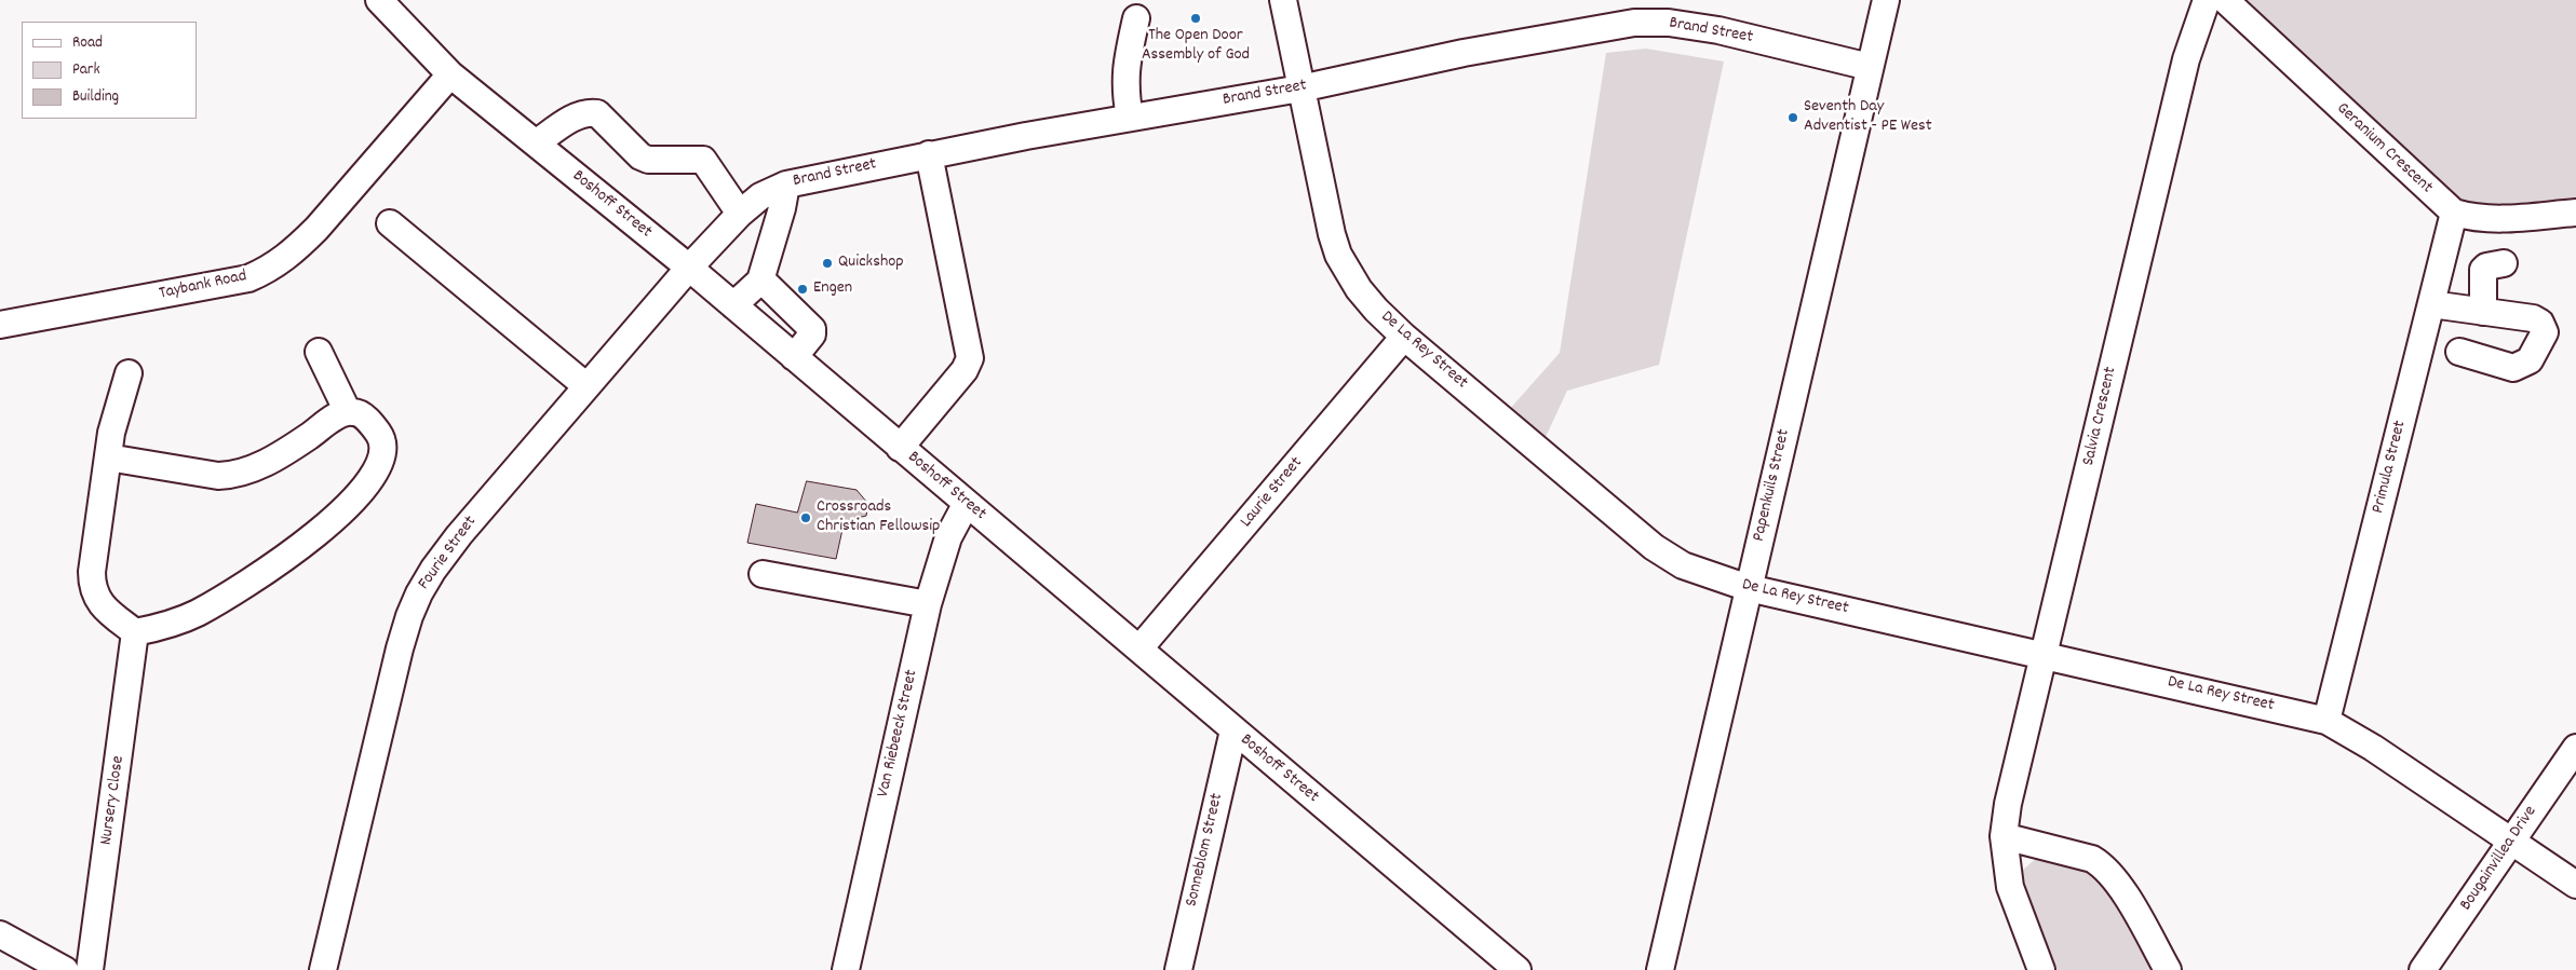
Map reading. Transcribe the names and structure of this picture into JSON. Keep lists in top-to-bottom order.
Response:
{
  "streets": {
    "street": [
      "Brand Street",
      "Geranium Crescent",
      "Boshoff Street",
      "Taybank Road",
      "De La Rey Street",
      "Salvia Crescent",
      "Primula Street",
      "Papenkuils Street",
      "Laurie Street",
      "Fourie Street",
      "Van Riebeeck Street",
      "Nursery Close",
      "Sonneblom Street",
      "Bougainvillea Drive"
    ]
  },
  "crossings": [
    ["Brand Street", "Boshoff Street"],
    ["Brand Street", "De La Rey Street"],
    ["Brand Street", "Papenkuils Street"],
    ["Brand Street", "Fourie Street"],
    ["Geranium Crescent", "Primula Street"],
    ["Boshoff Street", "Taybank Road"],
    ["Boshoff Street", "Laurie Street"],
    ["Boshoff Street", "Fourie Street"],
    ["Boshoff Street", "Van Riebeeck Street"],
    ["Boshoff Street", "Sonneblom Street"],
    ["De La Rey Street", "Salvia Crescent"],
    ["De La Rey Street", "Primula Street"],
    ["De La Rey Street", "Papenkuils Street"],
    ["De La Rey Street", "Laurie Street"],
    ["De La Rey Street", "Bougainvillea Drive"]
  ],
  "places": [
    "The Open Door Assembly of God",
    "Seventh Day Adventist - PE West",
    "Quickshop",
    "Engen",
    "Crossroads Christian Fellowsip"
  ],
  "legend": ["Road", "Park", "Building"]
}
